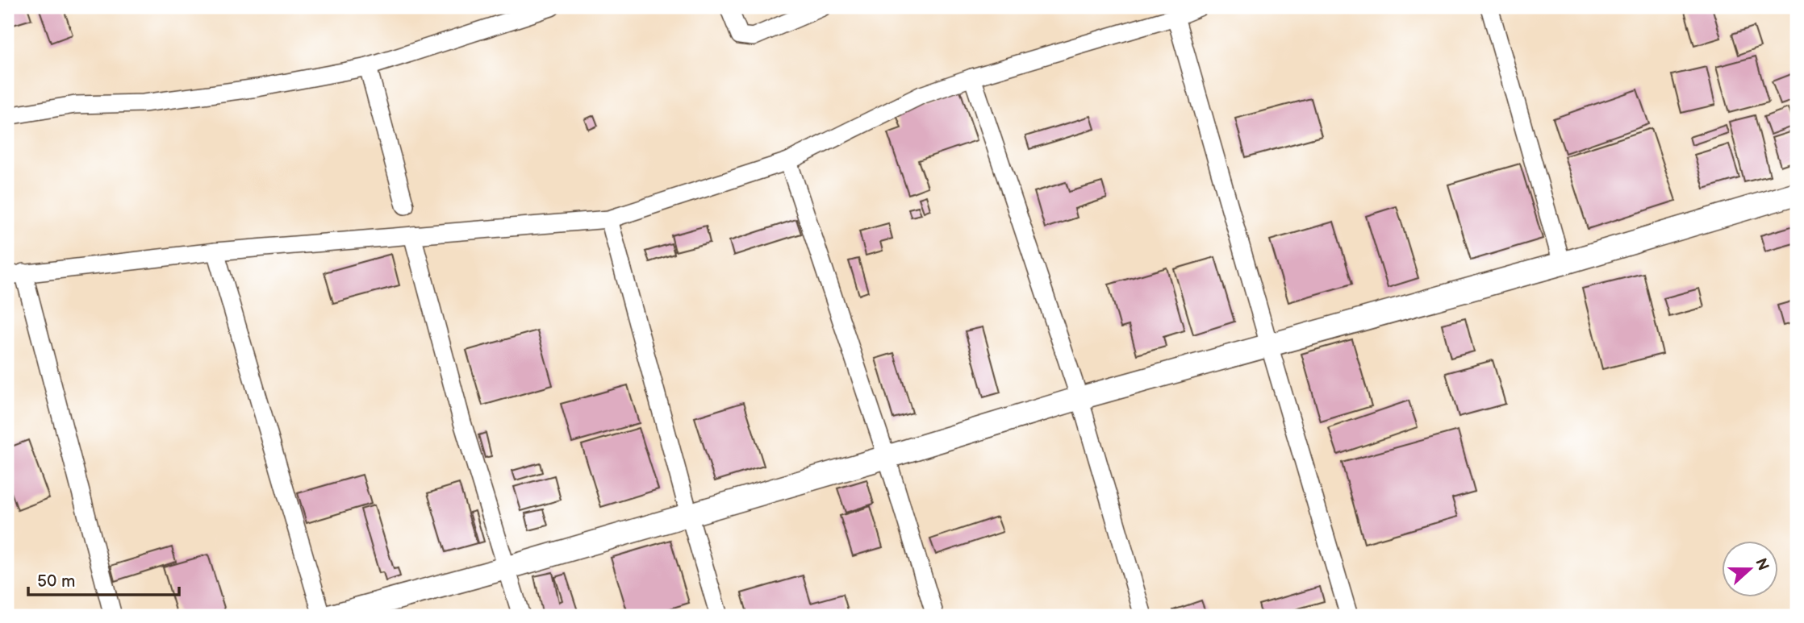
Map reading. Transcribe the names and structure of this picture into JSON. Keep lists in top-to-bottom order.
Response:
{
  "scale_bar": "50 m",
  "north": "right"
}
